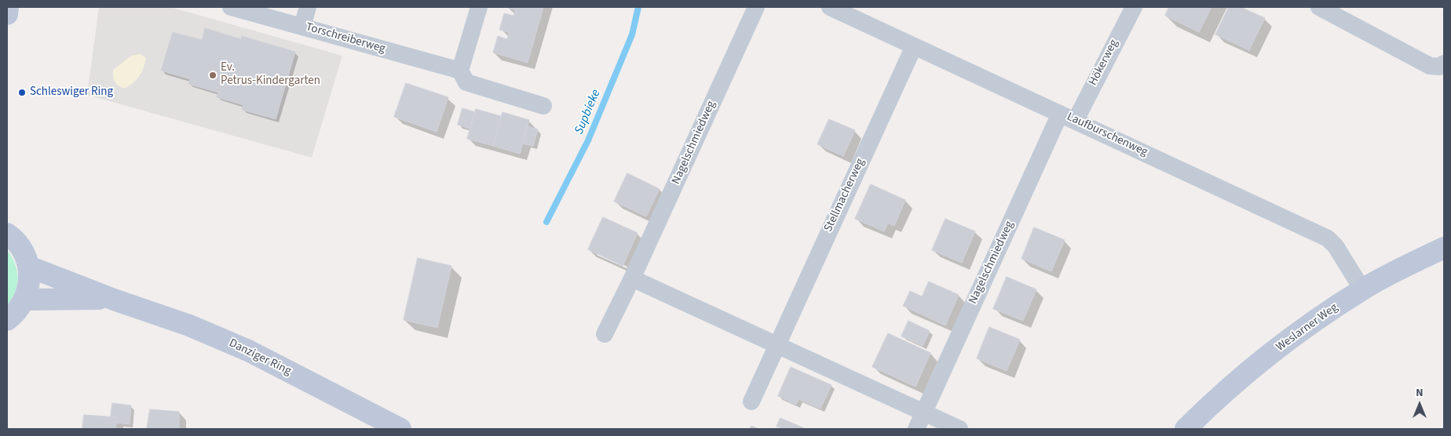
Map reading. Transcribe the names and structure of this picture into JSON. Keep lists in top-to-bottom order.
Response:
{
  "streets": {
    "main road": ["Weslarner Weg", "Danziger Ring"],
    "street": [
      "Torschreiberweg",
      "Hökerweg",
      "Laufburschenweg",
      "Nagelschmiedweg",
      "Stellmacherweg"
    ]
  },
  "crossings": [
    ["Hökerweg", "Laufburschenweg"],
    ["Hökerweg", "Nagelschmiedweg"],
    ["Laufburschenweg", "Nagelschmiedweg"],
    ["Laufburschenweg", "Stellmacherweg"],
    ["Laufburschenweg", "Weslarner Weg"]
  ],
  "water": ["Supbieke"],
  "places": ["Ev. Petrus-Kindergarten", "Schleswiger Ring"],
  "north": "top"
}
